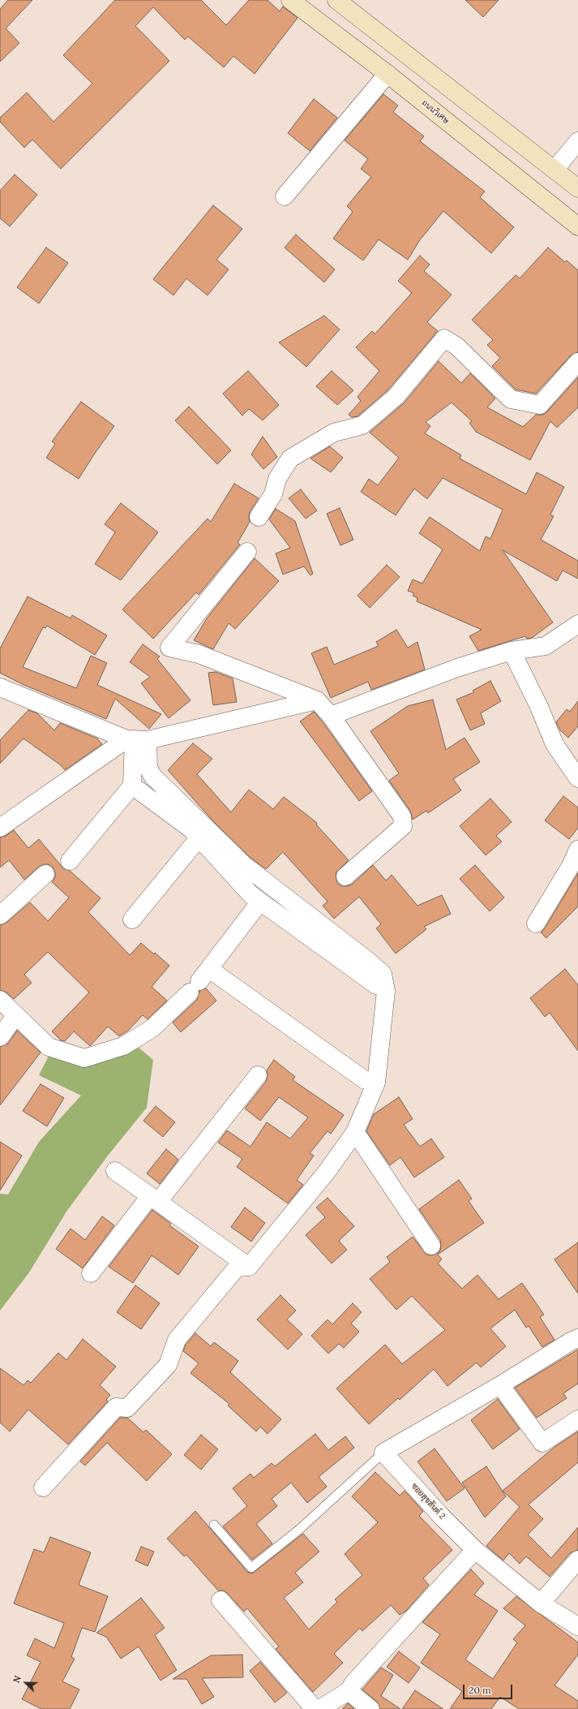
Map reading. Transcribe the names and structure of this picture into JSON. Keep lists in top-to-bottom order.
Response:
{
  "streets": {
    "main road": ["ถนนวิเศษ"],
    "street": ["ซอยสุขสันต์ 2"]
  },
  "scale_bar": "20 m",
  "north": "top left"
}
